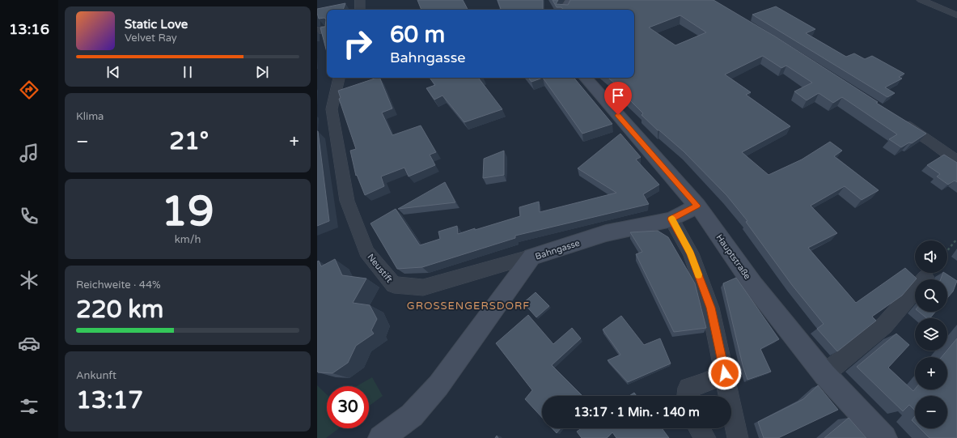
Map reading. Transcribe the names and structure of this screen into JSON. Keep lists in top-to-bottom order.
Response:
{
  "streets": {
    "main road": ["Bahngasse", "Hauptstraße"],
    "street": ["Neustift"]
  },
  "crossings": [
    ["Bahngasse", "Hauptstraße"],
    ["Bahngasse", "Neustift"]
  ],
  "districts": ["GROSSENGERSDORF"],
  "page": {
    "tabs": "13:16",
    "turn": ["60 m", "Bahngasse"],
    "song": ["Static Love", "Velvet Ray"],
    "tile": [
      "Klima",
      ["19", "km/h"],
      ["Reichweite · 44%", "220 km"],
      ["Ankunft", "13:17"]
    ],
    "heat": ["−", "21°", "+"],
    "map_buttons": ["+", "−"],
    "limit": "30",
    "trip": "13:17 · 1 Min. · 140 m"
  }
}
